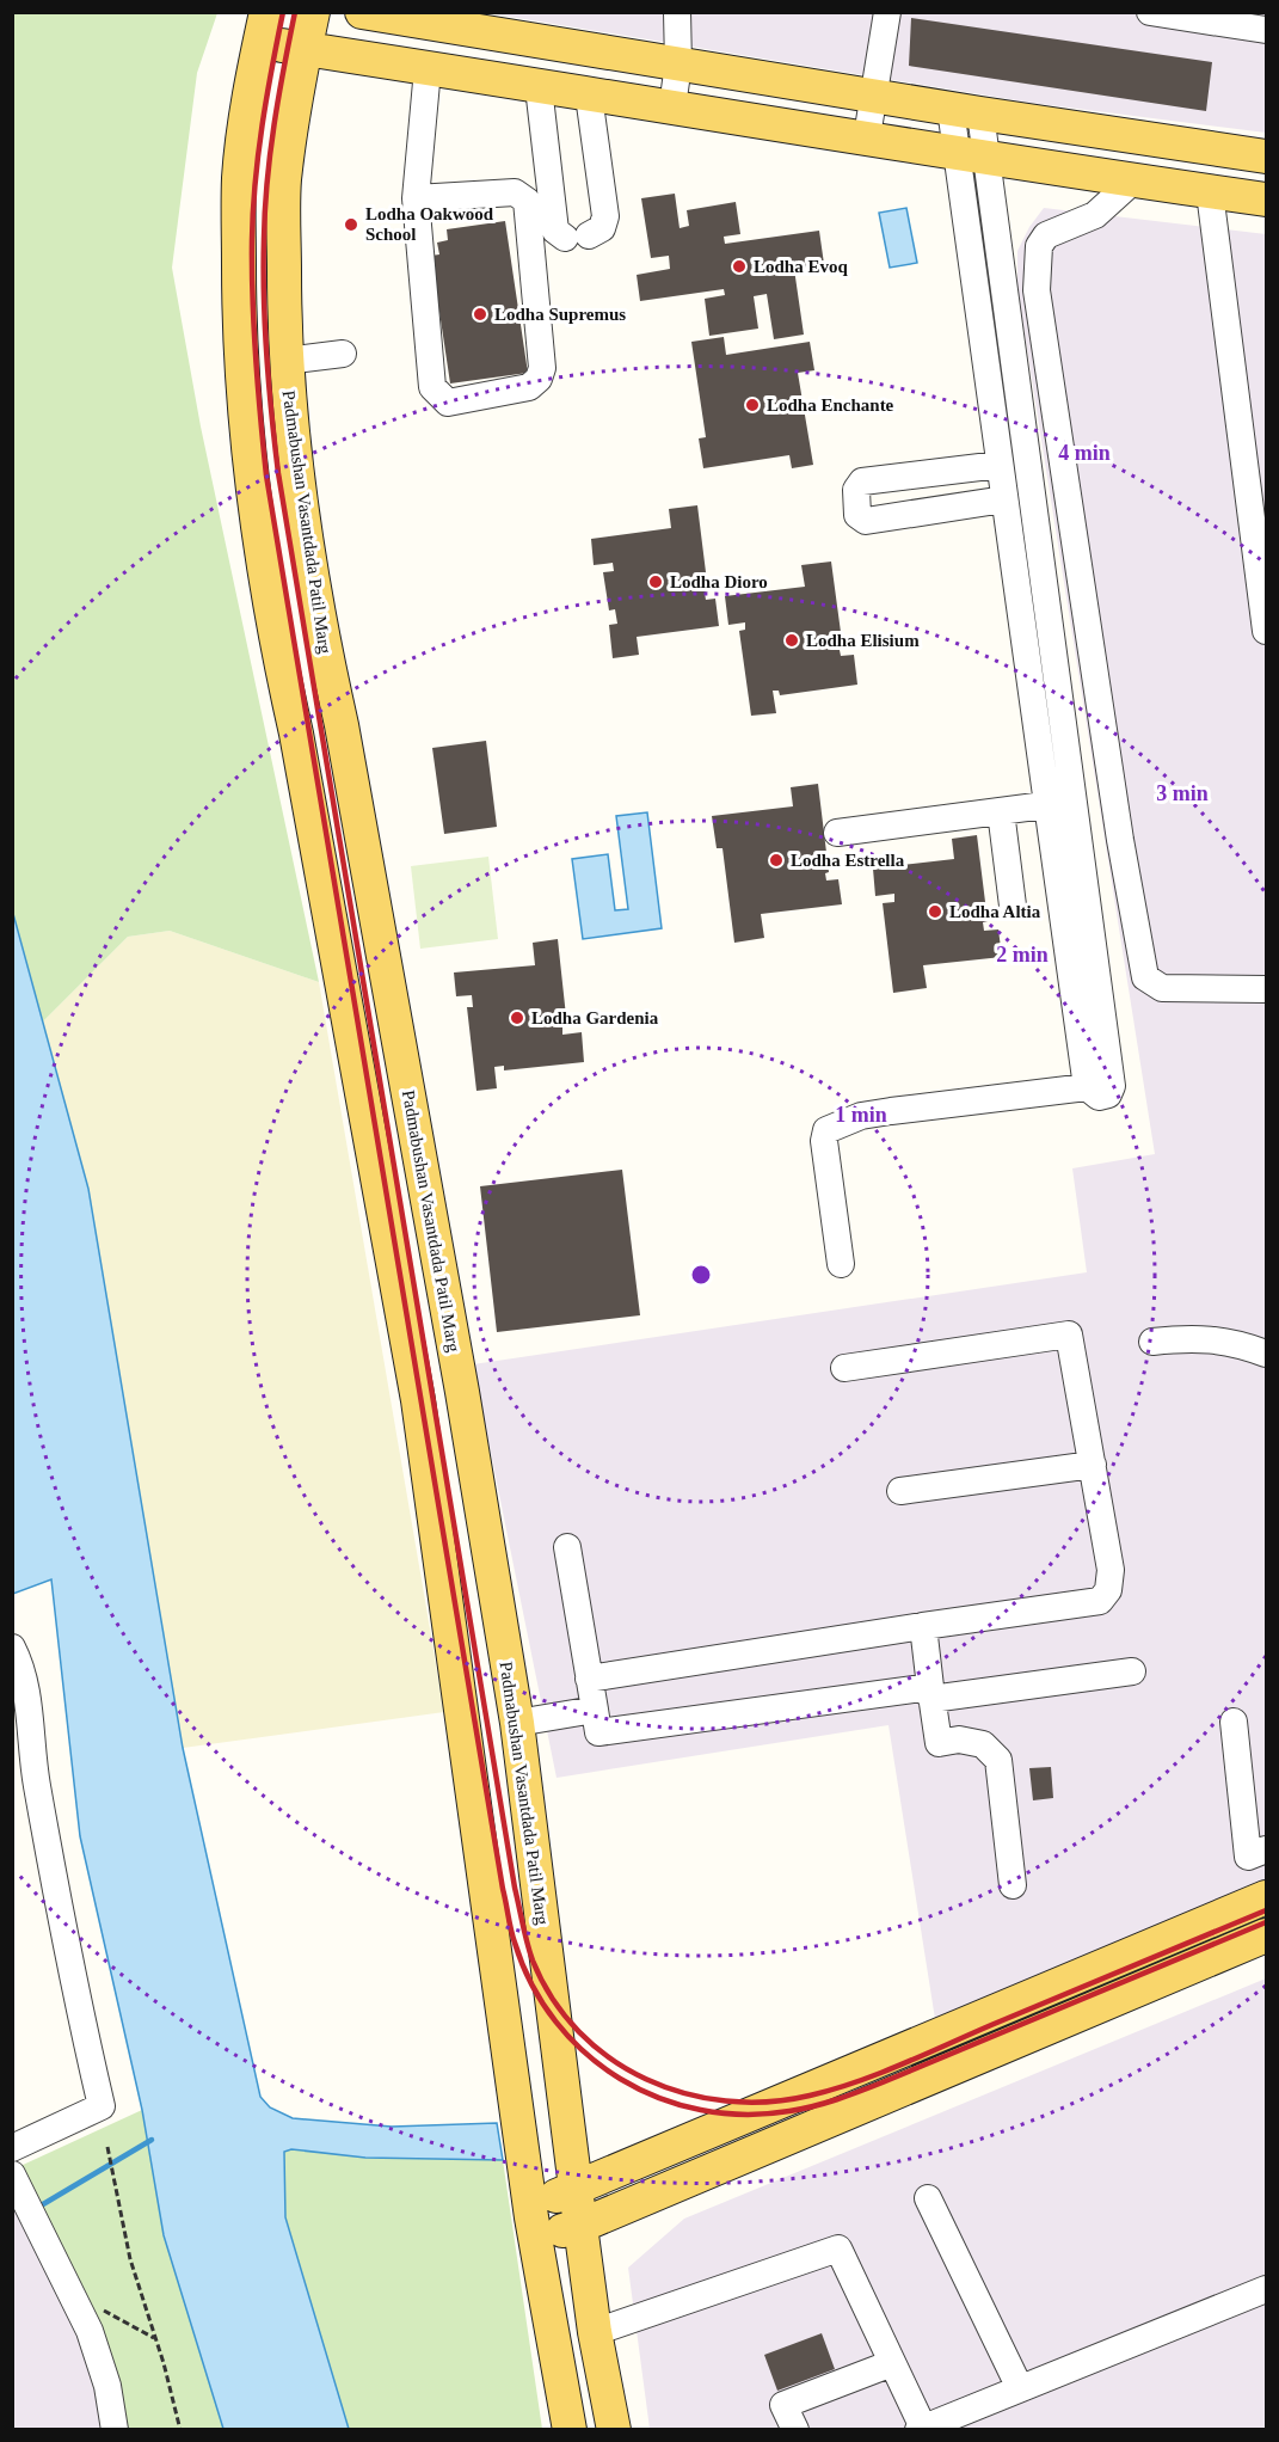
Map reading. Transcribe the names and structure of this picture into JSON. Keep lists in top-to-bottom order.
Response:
{
  "streets": {
    "main road": ["Padmabushan Vasantdada Patil Marg"]
  },
  "places": [
    "Lodha Oakwood School",
    "Lodha Evoq",
    "Lodha Supremus",
    "Lodha Enchante",
    "Lodha Dioro",
    "Lodha Elisium",
    "Lodha Estrella",
    "Lodha Altia",
    "Lodha Gardenia"
  ],
  "rings": [
    "4 min",
    "3 min",
    "2 min",
    "1 min"
  ]
}
